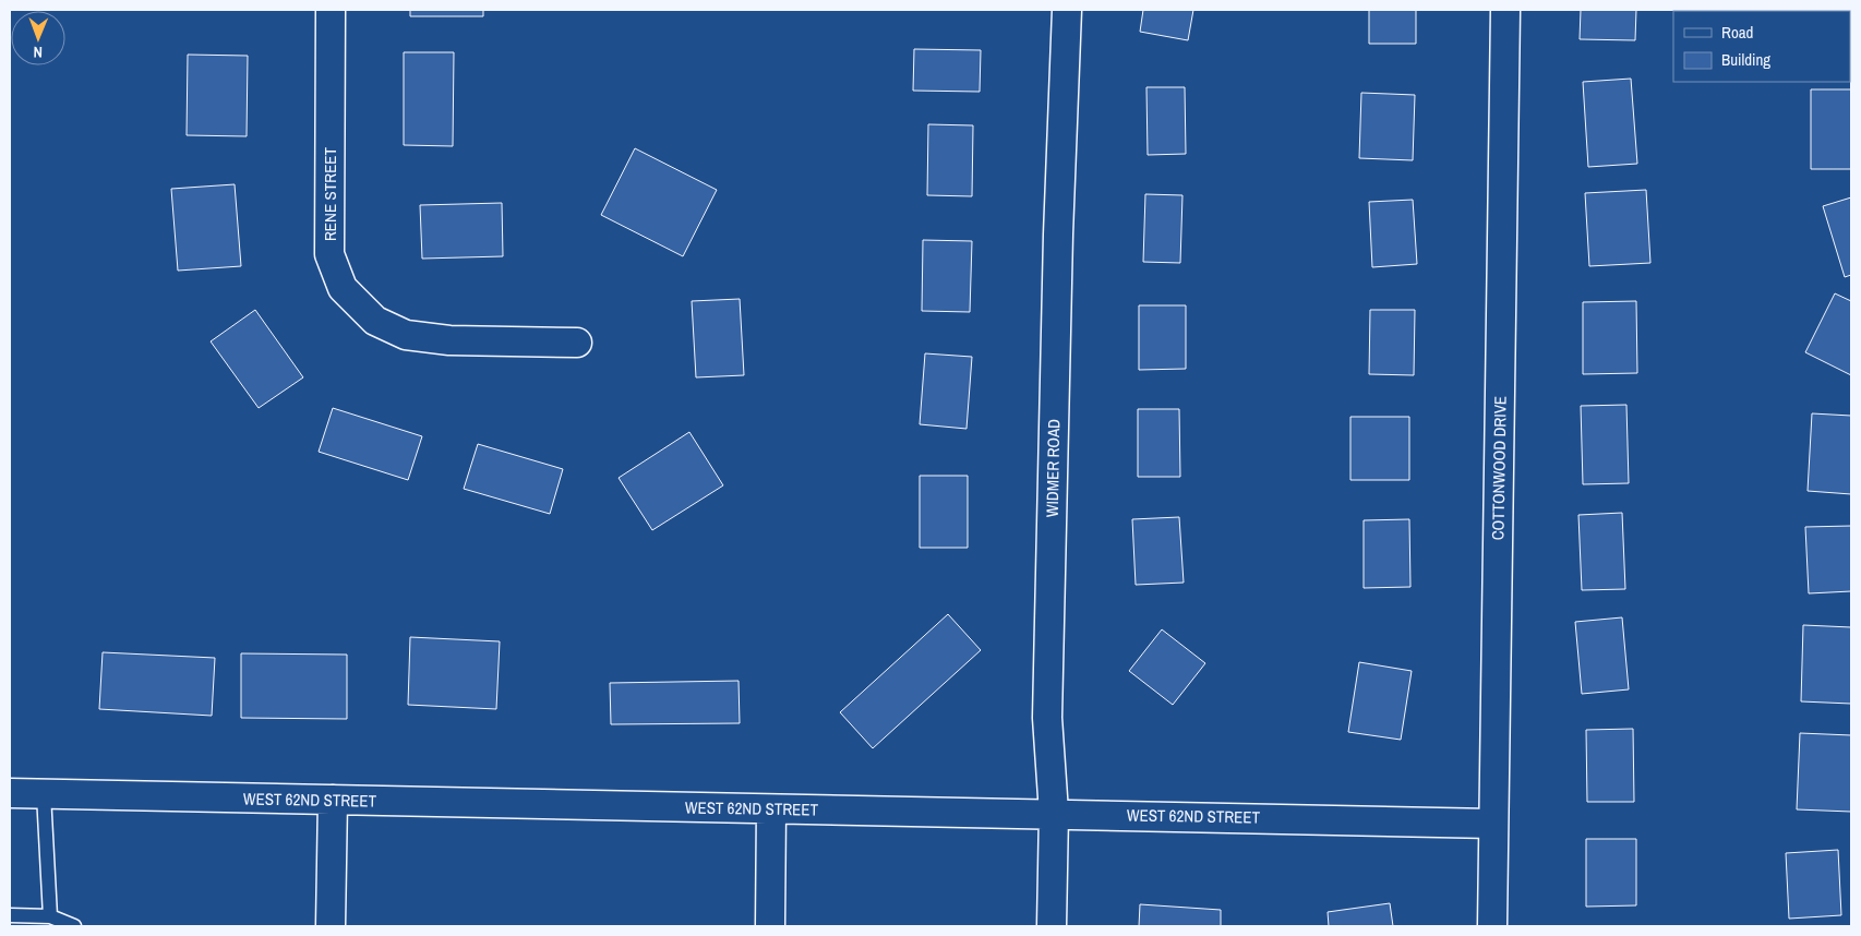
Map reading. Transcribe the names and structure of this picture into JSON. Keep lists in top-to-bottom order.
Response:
{
  "streets": {
    "street": [
      "RENE STREET",
      "WIDMER ROAD",
      "COTTONWOOD DRIVE",
      "WEST 62ND STREET"
    ]
  },
  "crossings": [
    ["WIDMER ROAD", "WEST 62ND STREET"],
    ["COTTONWOOD DRIVE", "WEST 62ND STREET"]
  ],
  "legend": ["Road", "Building"],
  "north": "bottom"
}
